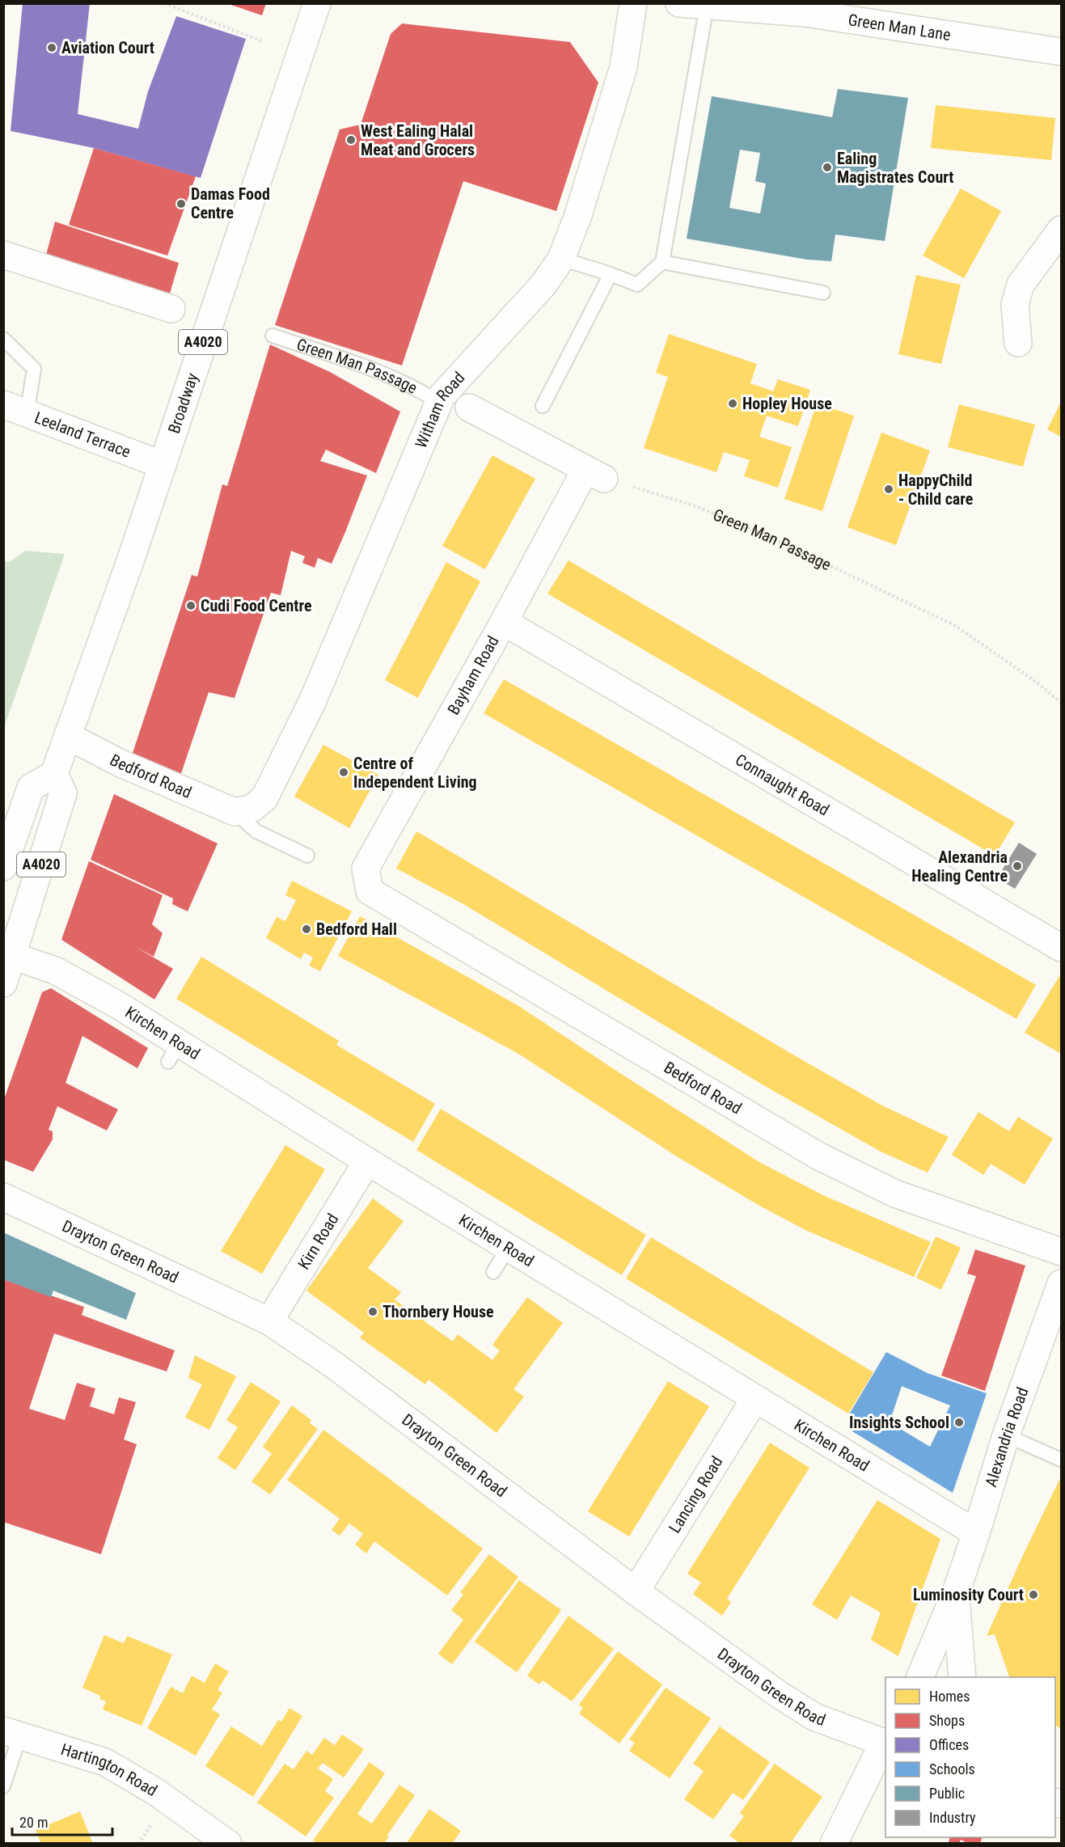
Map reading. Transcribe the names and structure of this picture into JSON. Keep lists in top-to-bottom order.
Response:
{
  "streets": {
    "street": [
      "Green Man Lane",
      "A4020",
      "Broadway",
      "Witham Road",
      "Leeland Terrace",
      "Bayham Road",
      "Bedford Road",
      "Connaught Road",
      "Kirchen Road",
      "Kirn Road",
      "Drayton Green Road",
      "Alexandria Road",
      "Lancing Road",
      "Hartington Road"
    ],
    "lane": ["Green Man Passage"]
  },
  "crossings": [
    ["A4020", "Broadway"],
    ["A4020", "Kirchen Road"],
    ["Green Man Passage", "Witham Road"],
    ["Green Man Passage", "Bayham Road"],
    ["Broadway", "Leeland Terrace"],
    ["Broadway", "Bedford Road"],
    ["Witham Road", "Bedford Road"],
    ["Bayham Road", "Bedford Road"],
    ["Bayham Road", "Connaught Road"],
    ["Kirchen Road", "Kirn Road"],
    ["Kirchen Road", "Alexandria Road"],
    ["Kirchen Road", "Lancing Road"],
    ["Kirn Road", "Drayton Green Road"],
    ["Drayton Green Road", "Lancing Road"]
  ],
  "places": [
    "Aviation Court",
    "West Ealing Halal Meat and Grocers",
    "Ealing Magistrates Court",
    "Damas Food Centre",
    "Hopley House",
    "HappyChild - Child care",
    "Cudi Food Centre",
    "Centre of Independent Living",
    "Alexandria Healing Centre",
    "Bedford Hall",
    "Thornbery House",
    "Insights School",
    "Luminosity Court"
  ],
  "legend": [
    "Homes",
    "Shops",
    "Offices",
    "Schools",
    "Public",
    "Industry"
  ],
  "scale_bar": "20 m"
}
